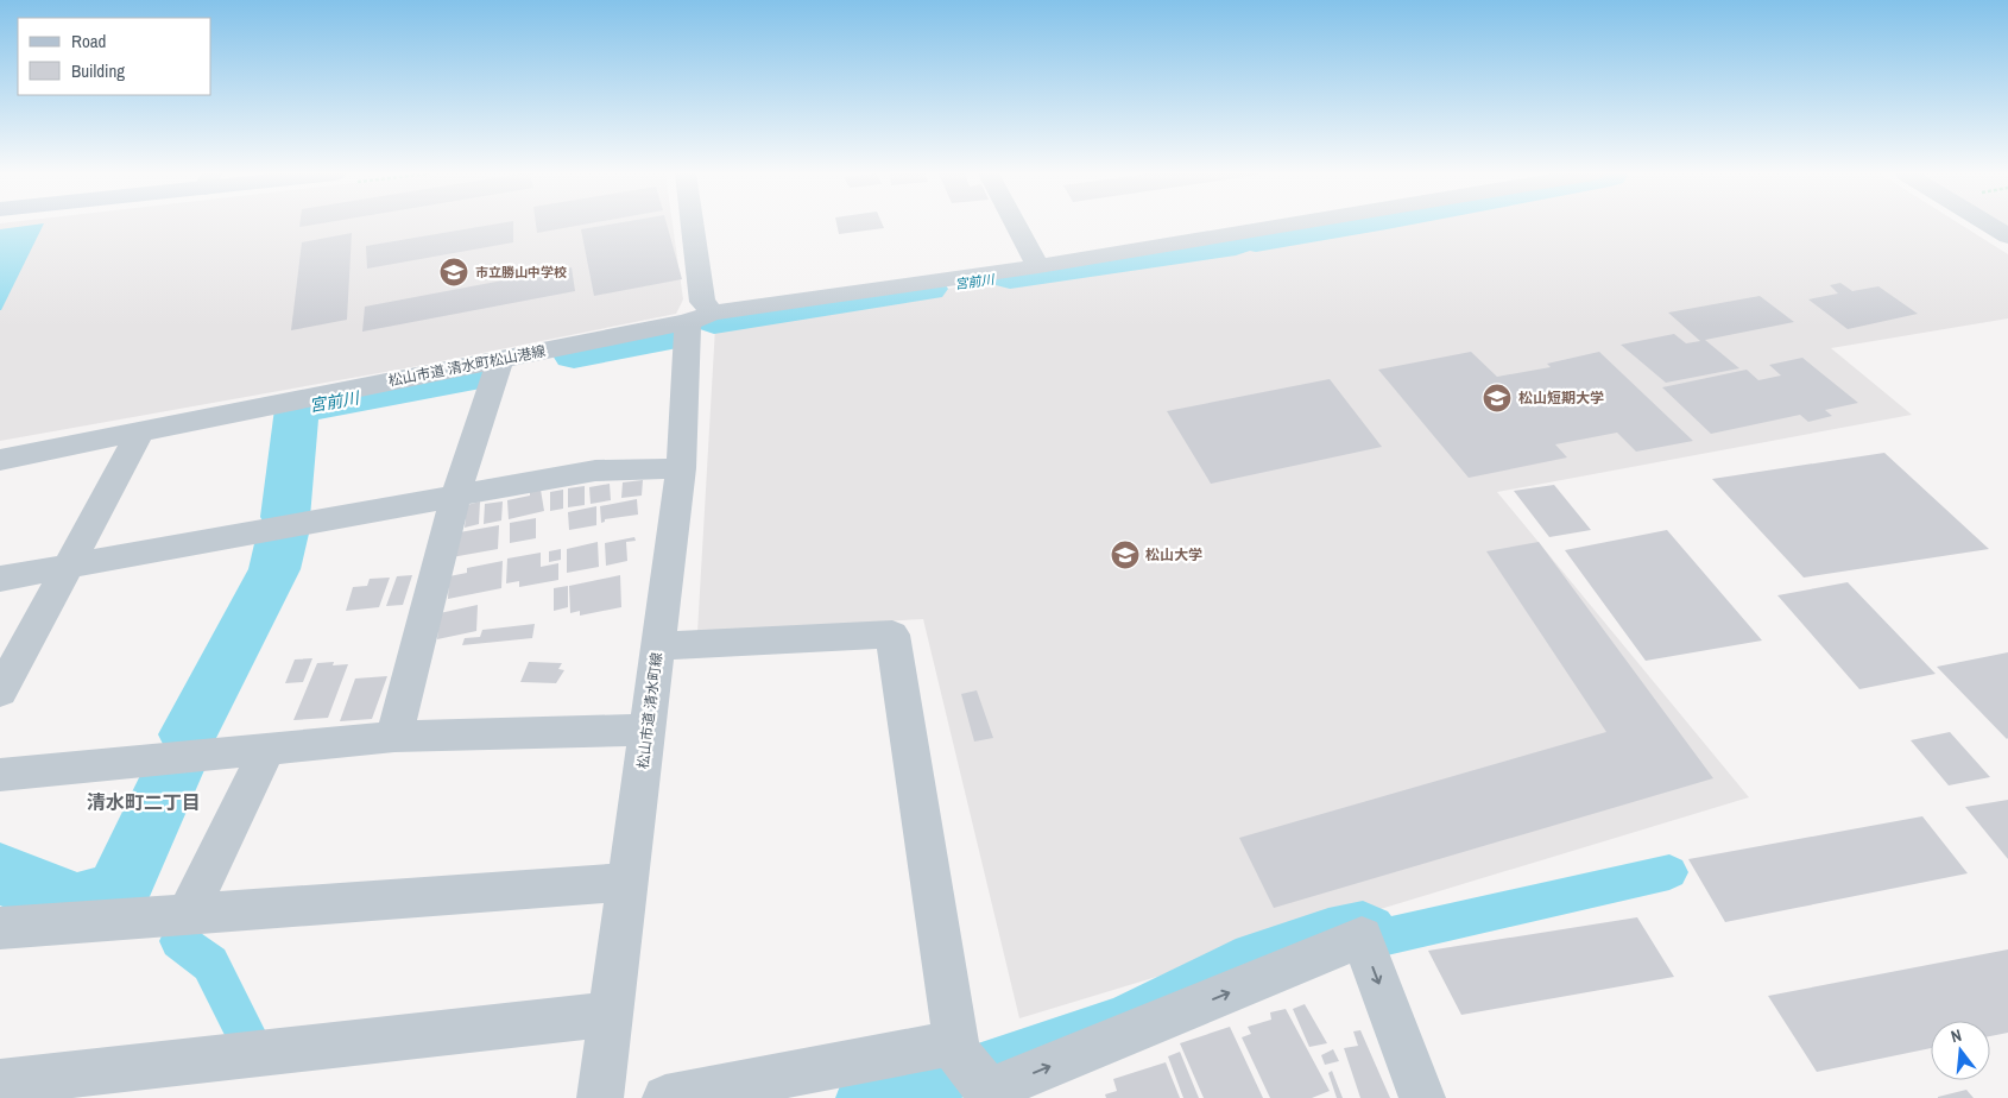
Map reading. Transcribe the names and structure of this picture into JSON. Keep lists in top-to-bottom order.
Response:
{
  "streets": {
    "street": ["松山市道 清水町松山港線", "松山市道 清水町線"]
  },
  "crossings": [
    ["松山市道 清水町松山港線", "松山市道 清水町線"]
  ],
  "districts": ["清水町二丁目"],
  "water": ["宮前川"],
  "places": {
    "school or university": ["市立勝山中学校", "松山短期大学", "松山大学"]
  },
  "legend": ["Road", "Building"],
  "north": "top"
}
